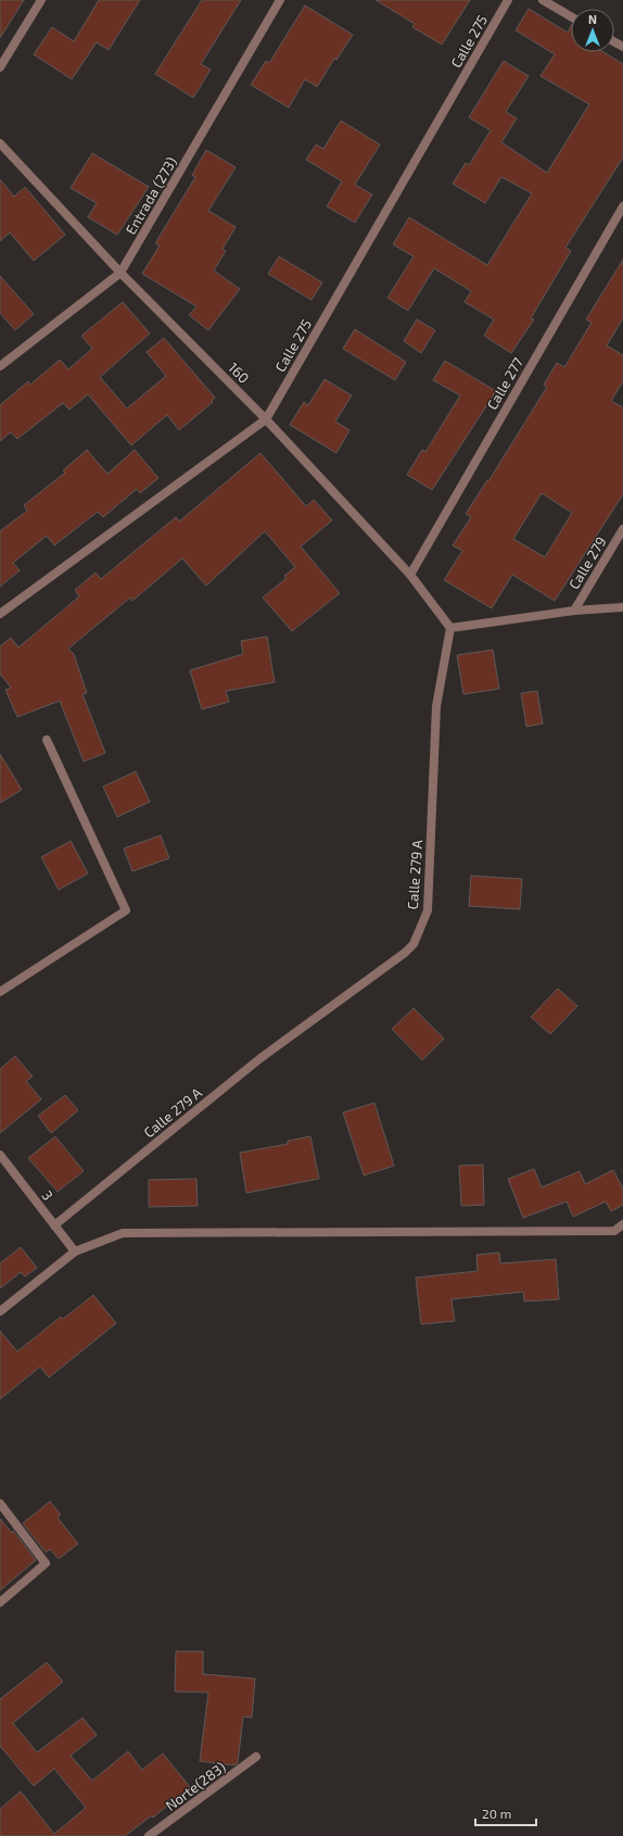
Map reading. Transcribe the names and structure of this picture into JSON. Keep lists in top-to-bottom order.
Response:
{
  "streets": {
    "street": [
      "Calle 275",
      "Entrada (273)",
      "160",
      "Calle 277",
      "Calle 279",
      "Calle 279 A",
      "3",
      "Norte(283)"
    ]
  },
  "crossings": [
    ["Calle 275", "160"],
    ["Entrada (273)", "160"],
    ["160", "Calle 277"],
    ["160", "Calle 279 A"],
    ["Calle 279 A", "3"]
  ],
  "scale_bar": "20 m",
  "north": "top"
}
